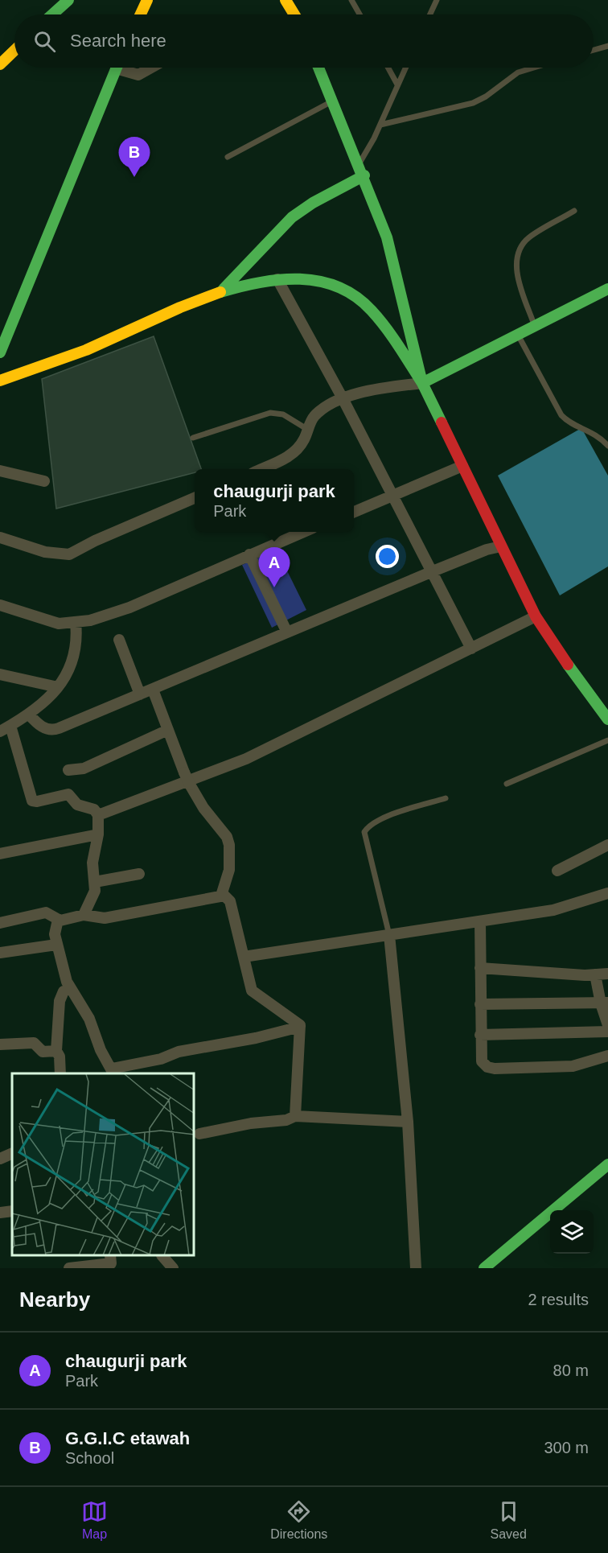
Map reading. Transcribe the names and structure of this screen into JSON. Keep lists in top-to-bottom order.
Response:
{
  "page": {
    "search": "Search here",
    "pins": ["B", "A"],
    "popup": ["chaugurji park", "Park"],
    "heading": ["Nearby", "2 results"],
    "list": [
      {
        "mark": "A",
        "name": "chaugurji park",
        "note": "Park",
        "value": "80 m"
      },
      {
        "mark": "B",
        "name": "G.G.I.C etawah",
        "note": "School",
        "value": "300 m"
      }
    ],
    "nav": ["Map", "Directions", "Saved"]
  }
}
